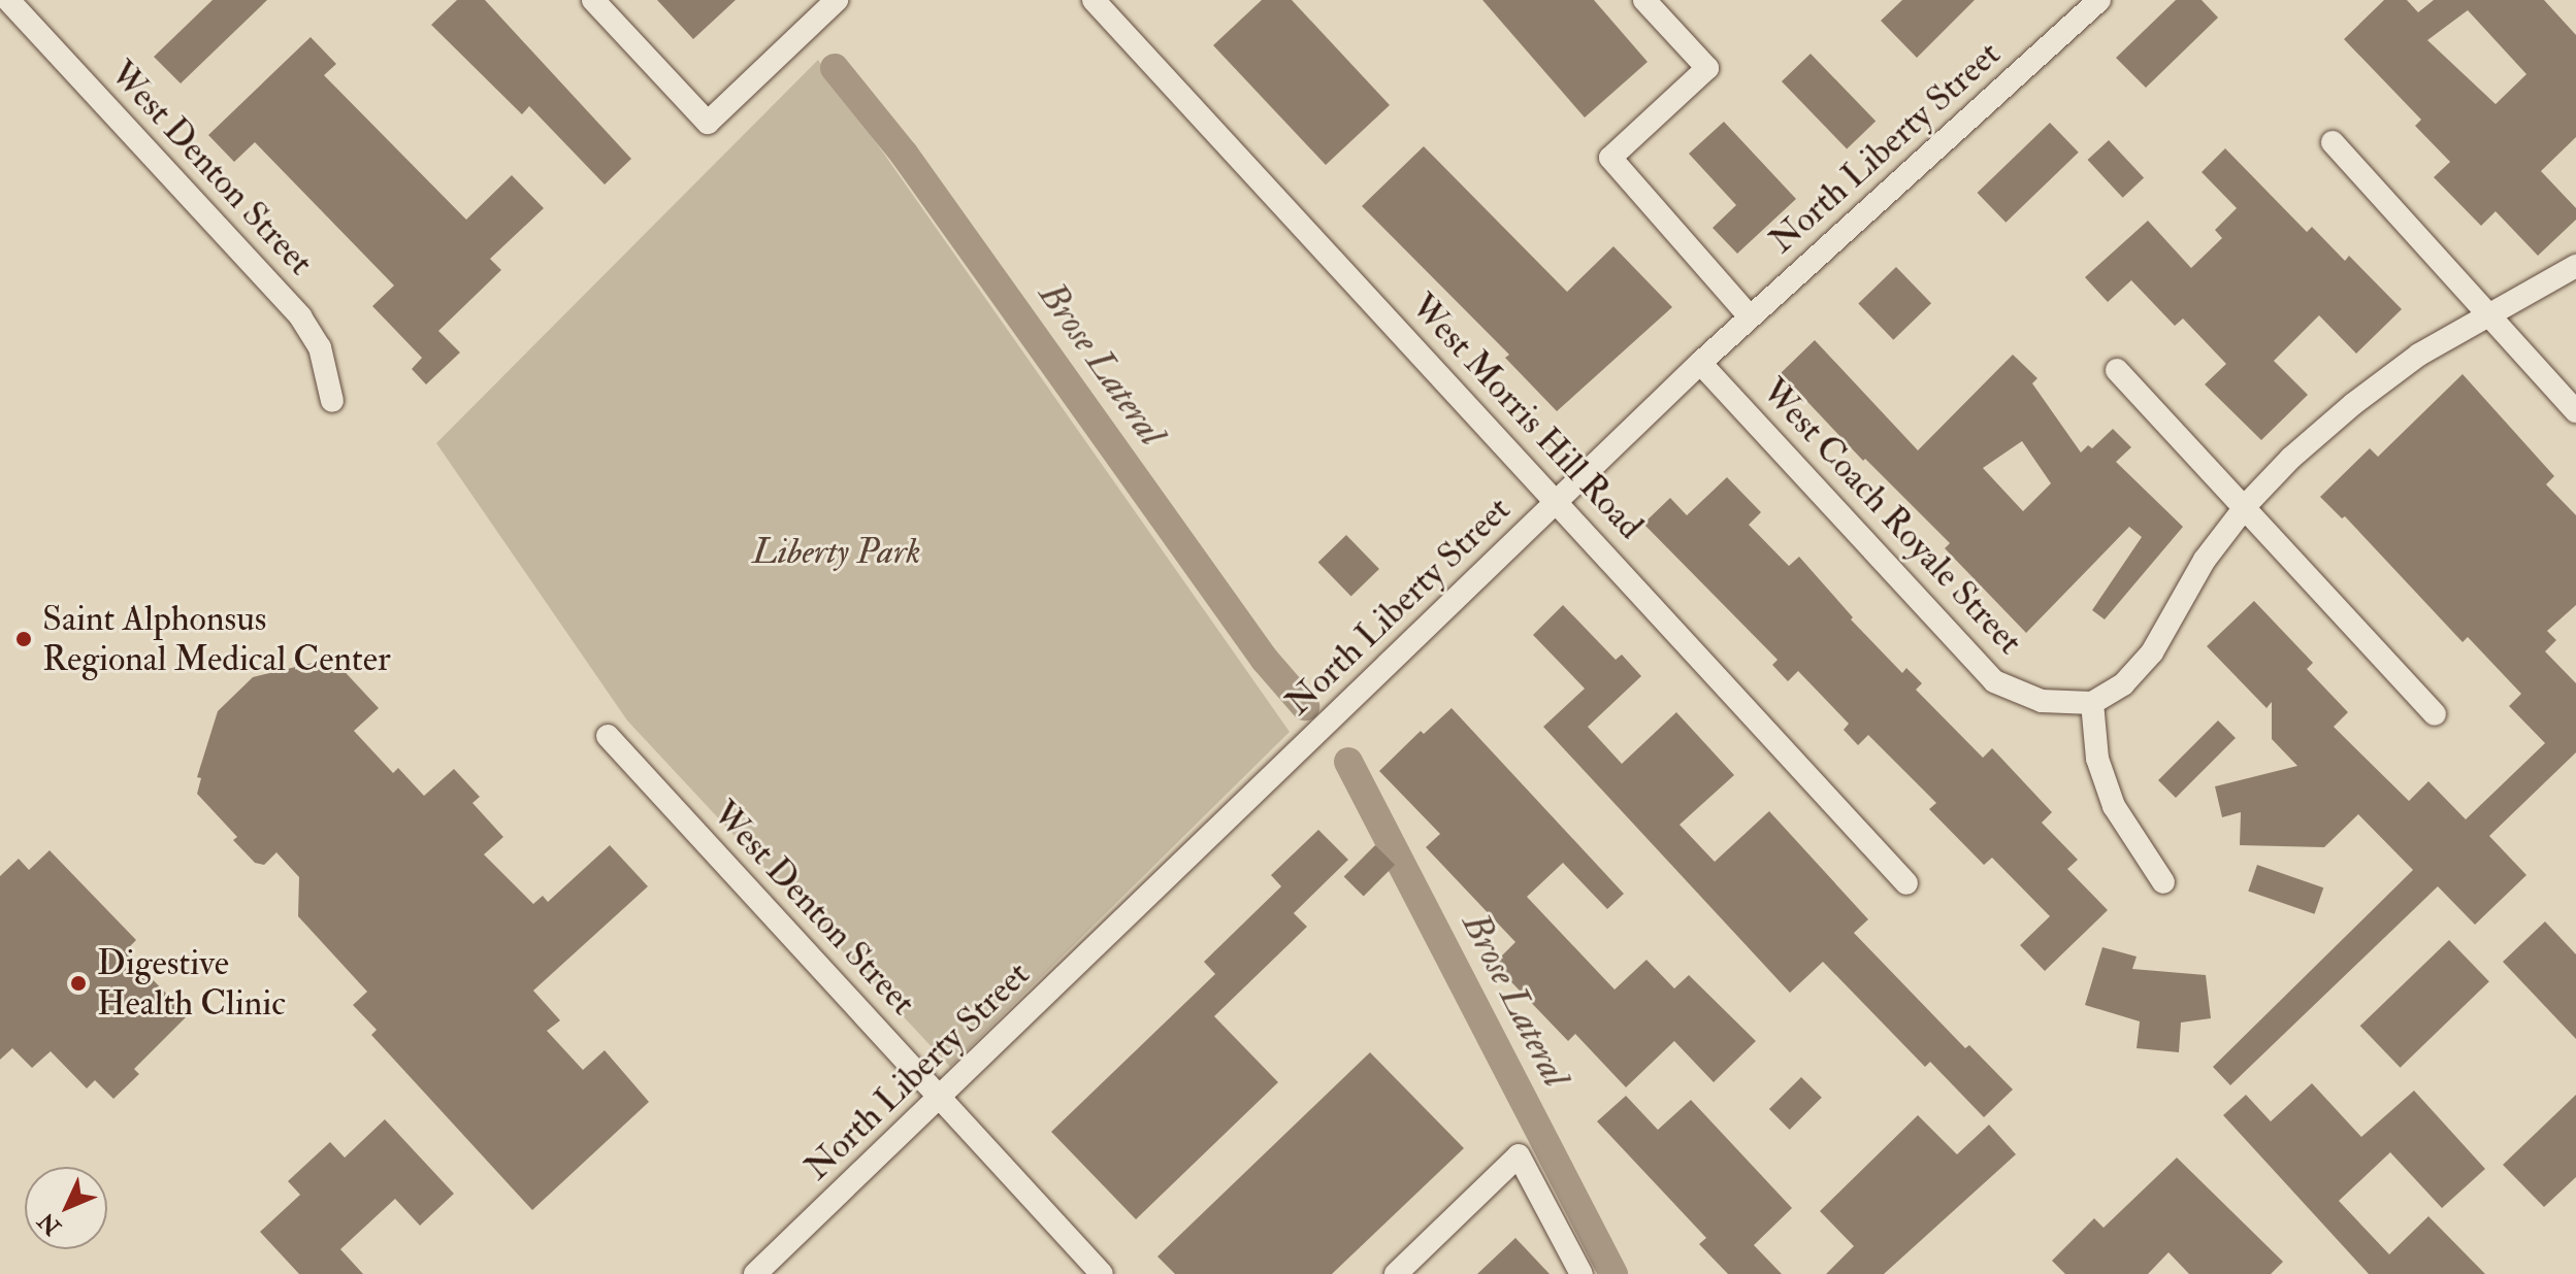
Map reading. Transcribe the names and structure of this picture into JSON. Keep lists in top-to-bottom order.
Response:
{
  "streets": {
    "street": [
      "North Liberty Street",
      "West Denton Street",
      "West Morris Hill Road",
      "West Coach Royale Street"
    ]
  },
  "crossings": [
    ["North Liberty Street", "West Denton Street"],
    ["North Liberty Street", "West Morris Hill Road"],
    ["North Liberty Street", "West Coach Royale Street"]
  ],
  "water": ["Brose Lateral"],
  "parks": ["Liberty Park"],
  "places": ["Saint Alphonsus Regional Medical Center", "Digestive Health Clinic"],
  "north": "bottom left"
}
